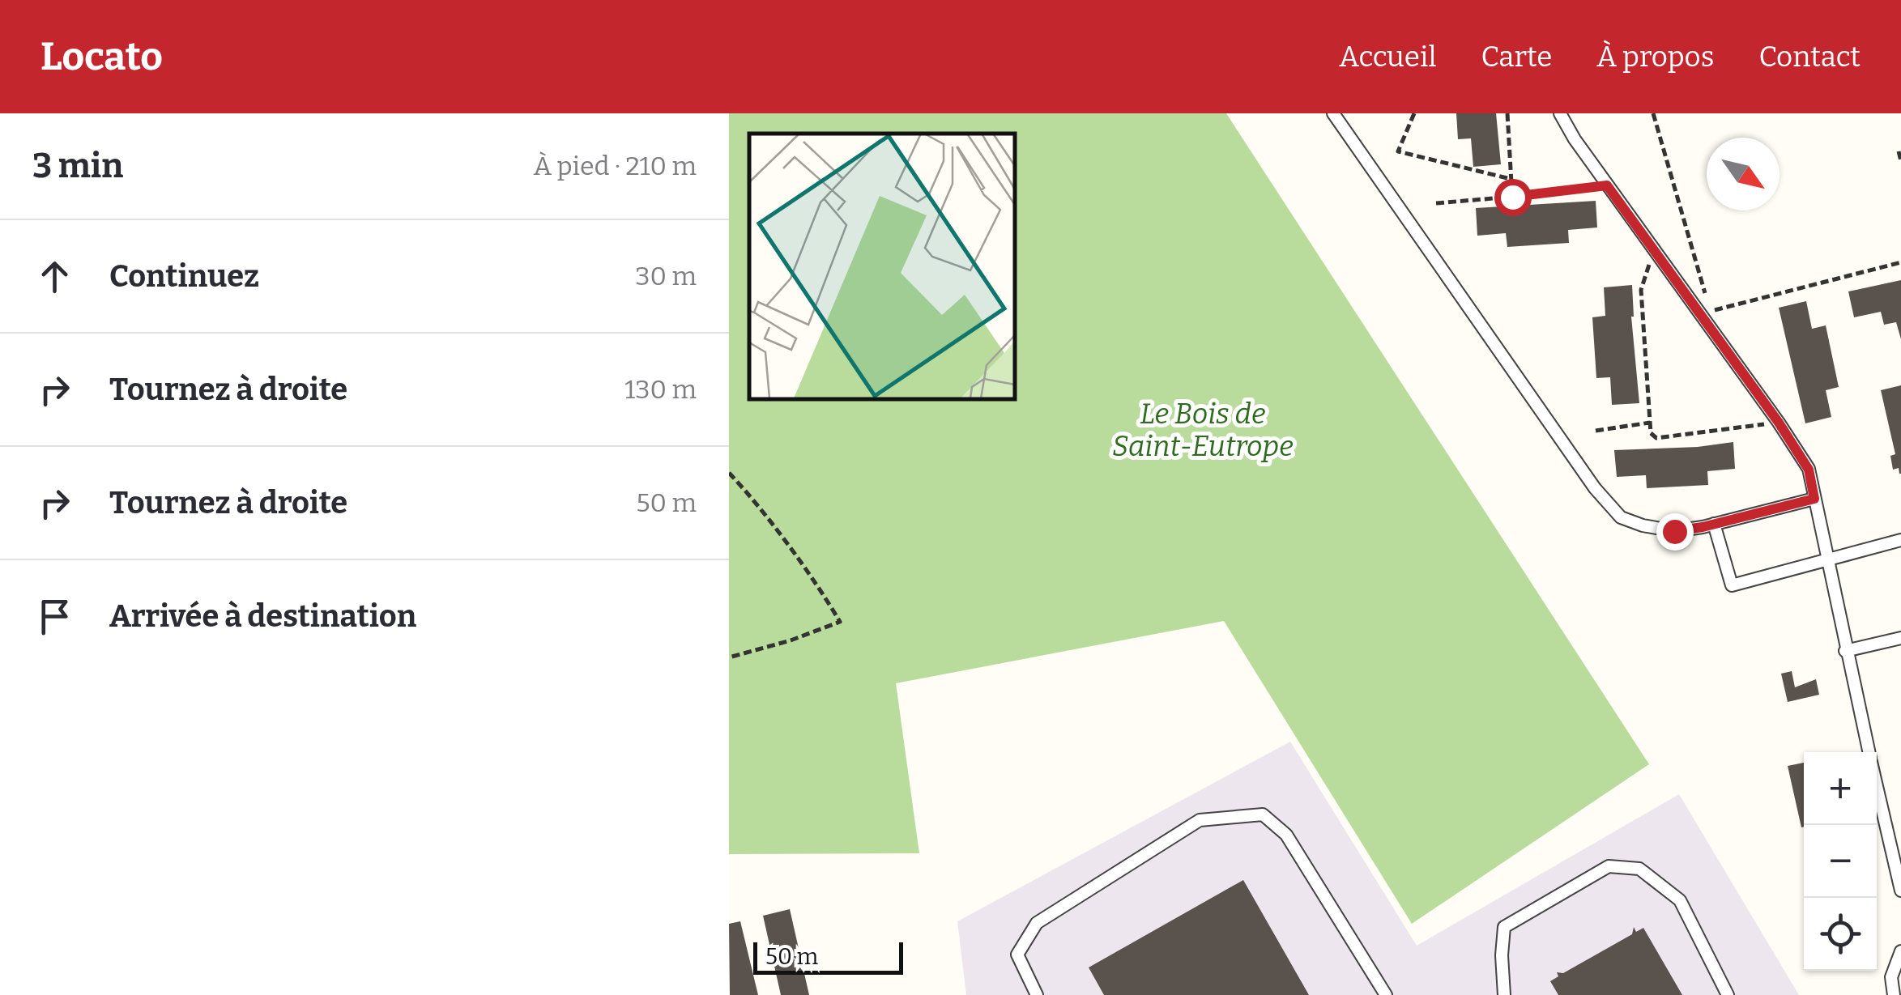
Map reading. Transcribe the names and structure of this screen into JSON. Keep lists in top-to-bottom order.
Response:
{
  "parks": ["Le Bois de Saint-Eutrope"],
  "scale_bar": "50 m",
  "north": "bottom right",
  "page": {
    "header": "Locato",
    "nav": [
      "Accueil",
      "Carte",
      "À propos",
      "Contact"
    ],
    "heading": ["3 min", "À pied · 210 m"],
    "list": [
      ["Continuez", "30 m"],
      ["Tournez à droite", "130 m"],
      ["Tournez à droite", "50 m"],
      "Arrivée à destination"
    ],
    "map_buttons": ["+", "−"],
    "scale": "50 m"
  }
}
